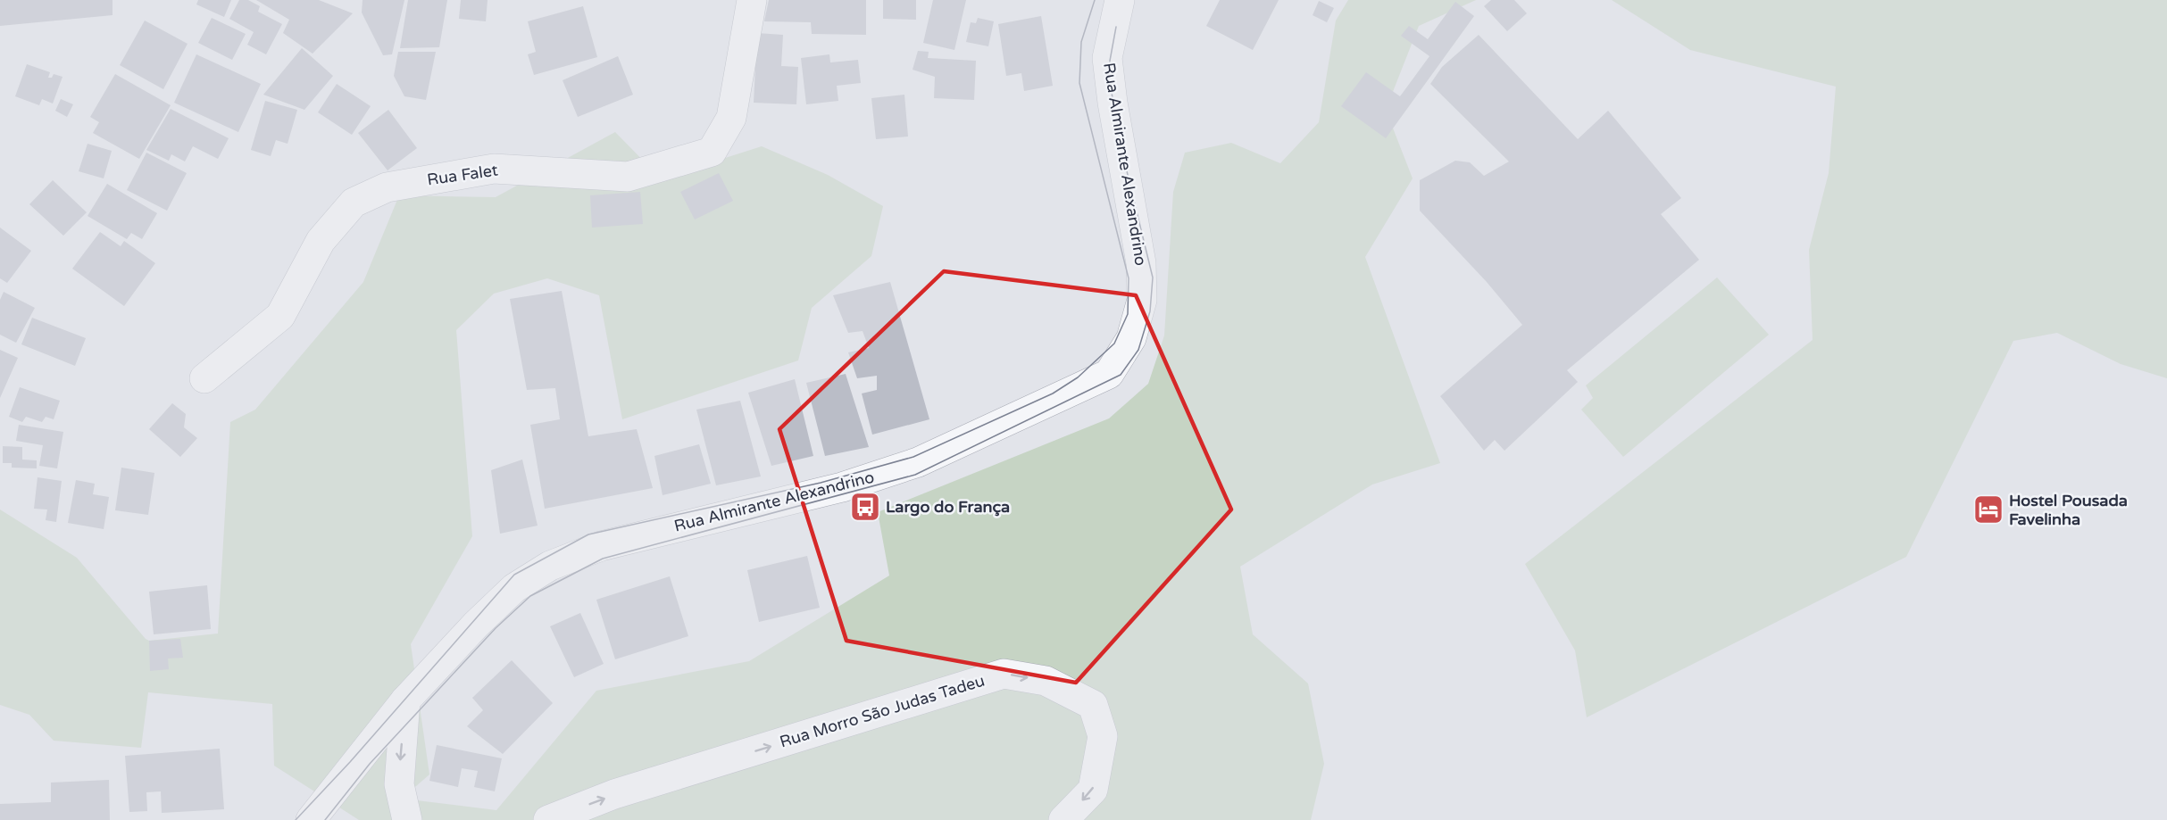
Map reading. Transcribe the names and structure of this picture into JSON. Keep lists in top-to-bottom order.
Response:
{
  "streets": {
    "street": ["Rua Almirante Alexandrino", "Rua Falet", "Rua Morro São Judas Tadeu"]
  },
  "places": {
    "bus stop": ["Largo do França"],
    "hotel": ["Hostel Pousada Favelinha"]
  }
}
